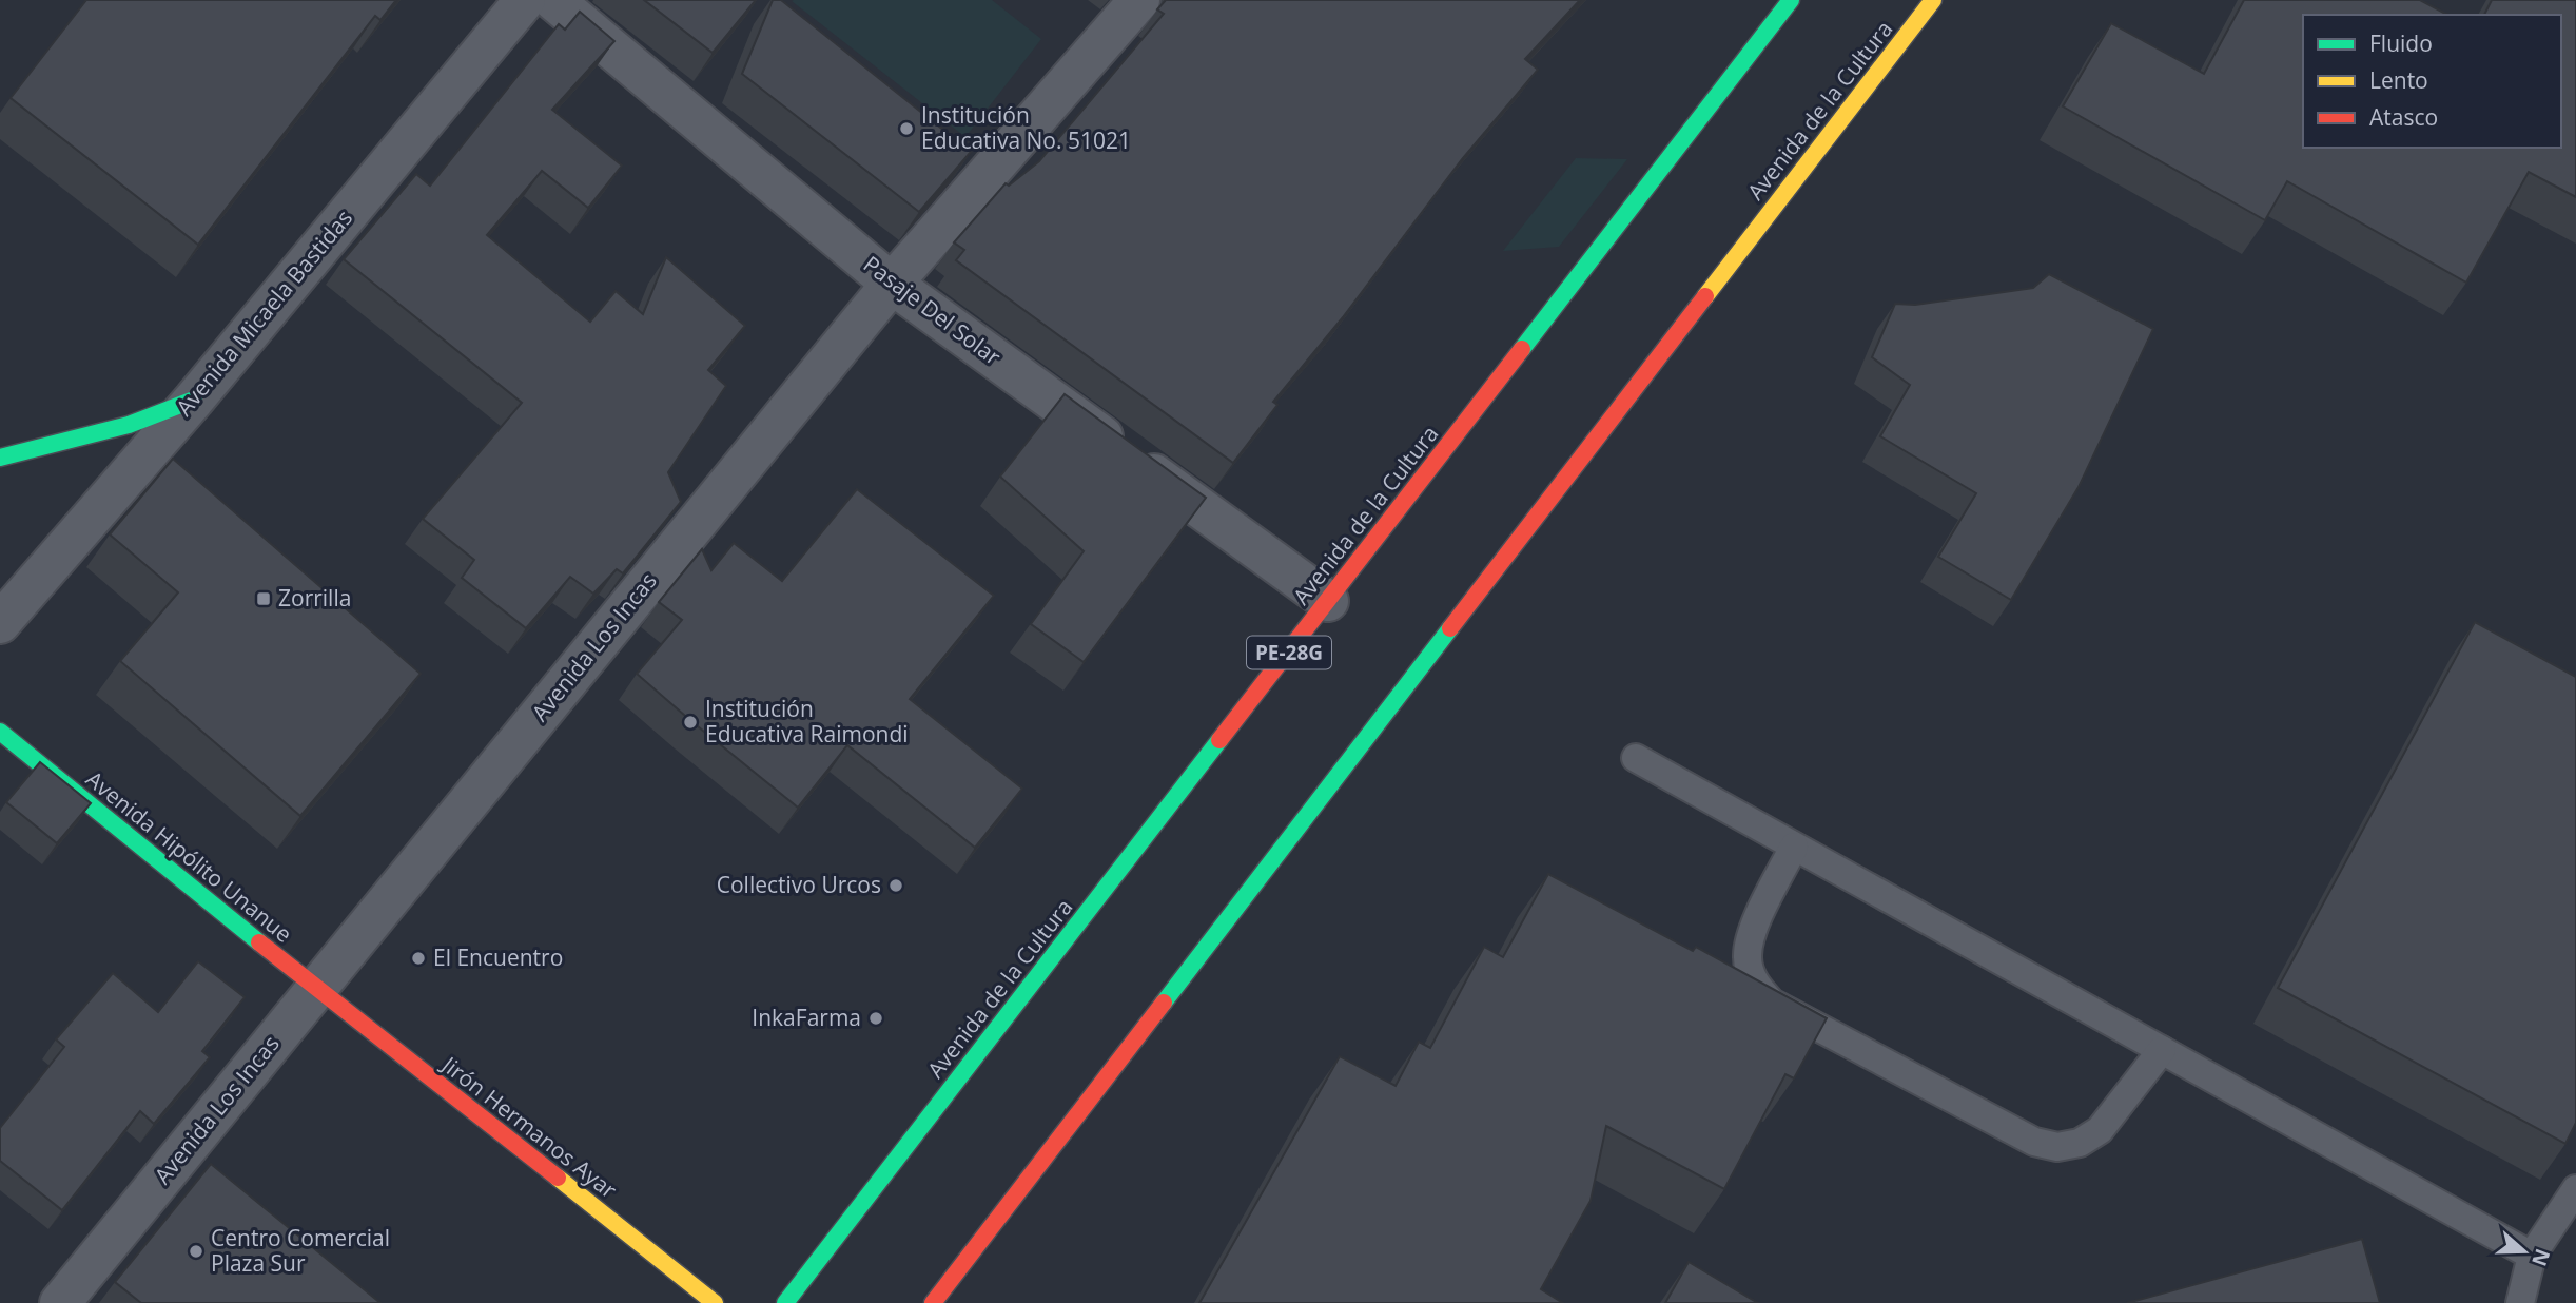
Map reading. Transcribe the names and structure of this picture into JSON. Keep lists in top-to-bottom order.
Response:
{
  "streets": {
    "main road": [
      "Avenida de la Cultura",
      "PE-28G",
      "Avenida Hipólito Unanue",
      "Jirón Hermanos Ayar"
    ],
    "street": ["Pasaje Del Solar", "Avenida Micaela Bastidas", "Avenida Los Incas"]
  },
  "crossings": [
    ["Avenida de la Cultura", "Pasaje Del Solar"],
    ["Pasaje Del Solar", "Avenida Los Incas"],
    ["Avenida Los Incas", "Avenida Hipólito Unanue"],
    ["Avenida Los Incas", "Jirón Hermanos Ayar"],
    ["Avenida Hipólito Unanue", "Jirón Hermanos Ayar"]
  ],
  "places": {
    "other": [
      "Institución Educativa No. 51021",
      "Institución Educativa Raimondi",
      "Collectivo Urcos",
      "El Encuentro",
      "InkaFarma",
      "Centro Comercial Plaza Sur"
    ],
    "transit": ["Zorrilla"]
  },
  "legend": ["Fluido", "Lento", "Atasco"],
  "north": "right"
}
